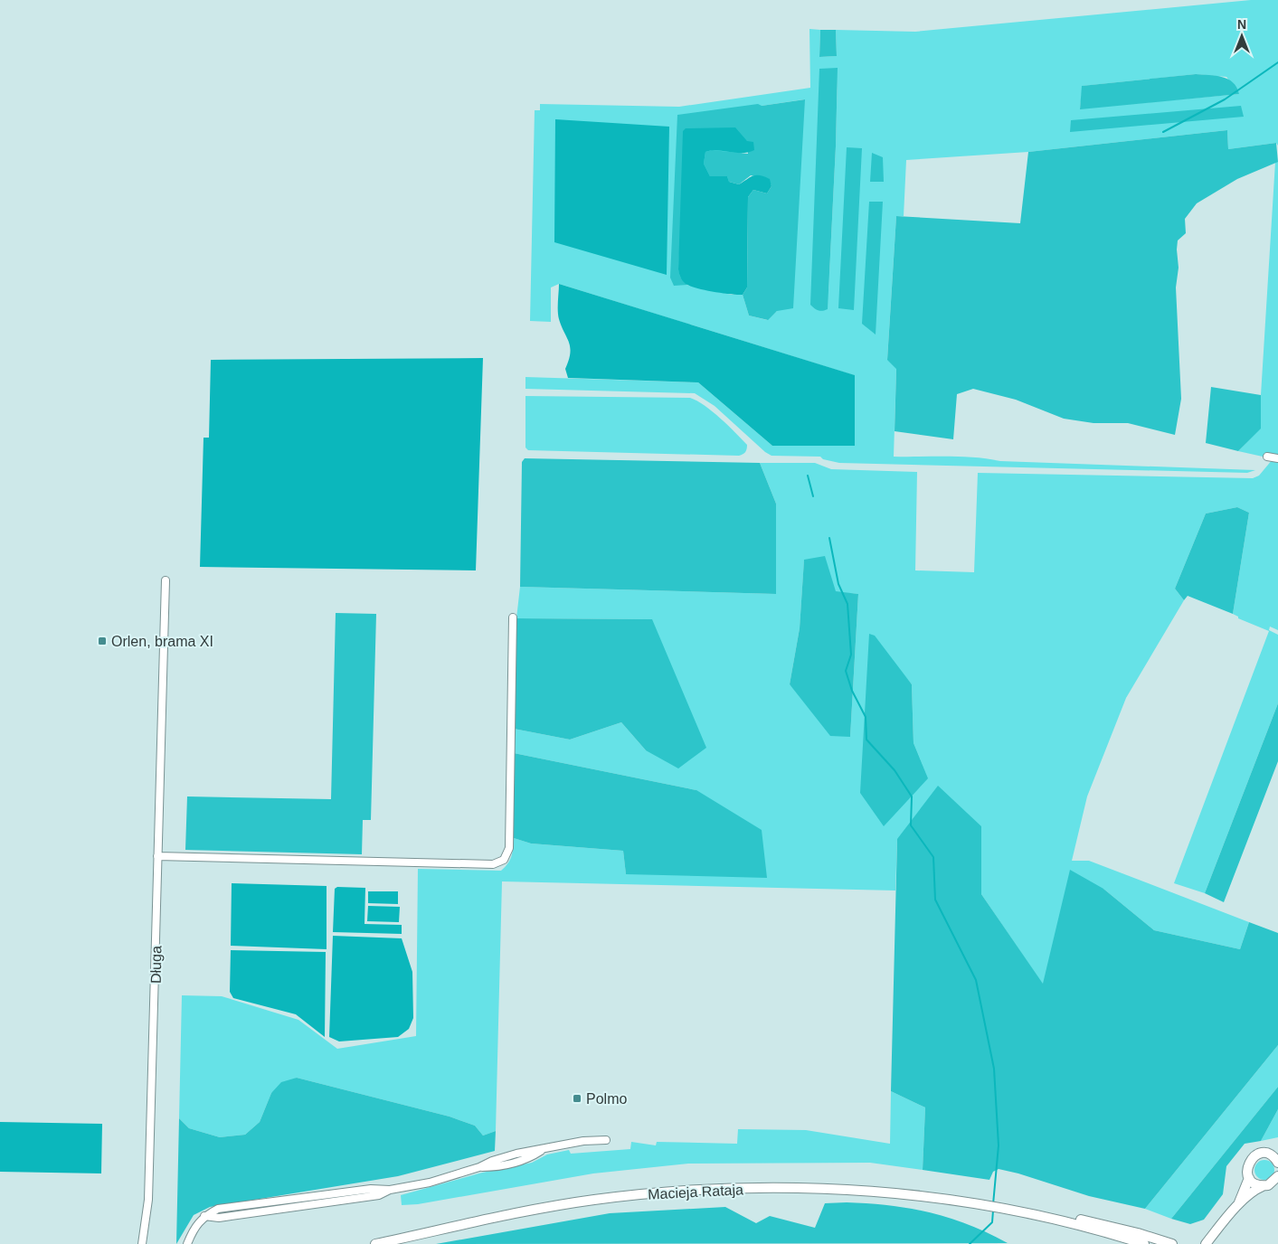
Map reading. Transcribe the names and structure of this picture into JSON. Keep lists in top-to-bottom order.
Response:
{
  "streets": {
    "main road": ["Macieja Rataja"],
    "street": ["Długa"]
  },
  "places": {
    "transit": ["Orlen, brama XI", "Polmo"]
  },
  "north": "top"
}
